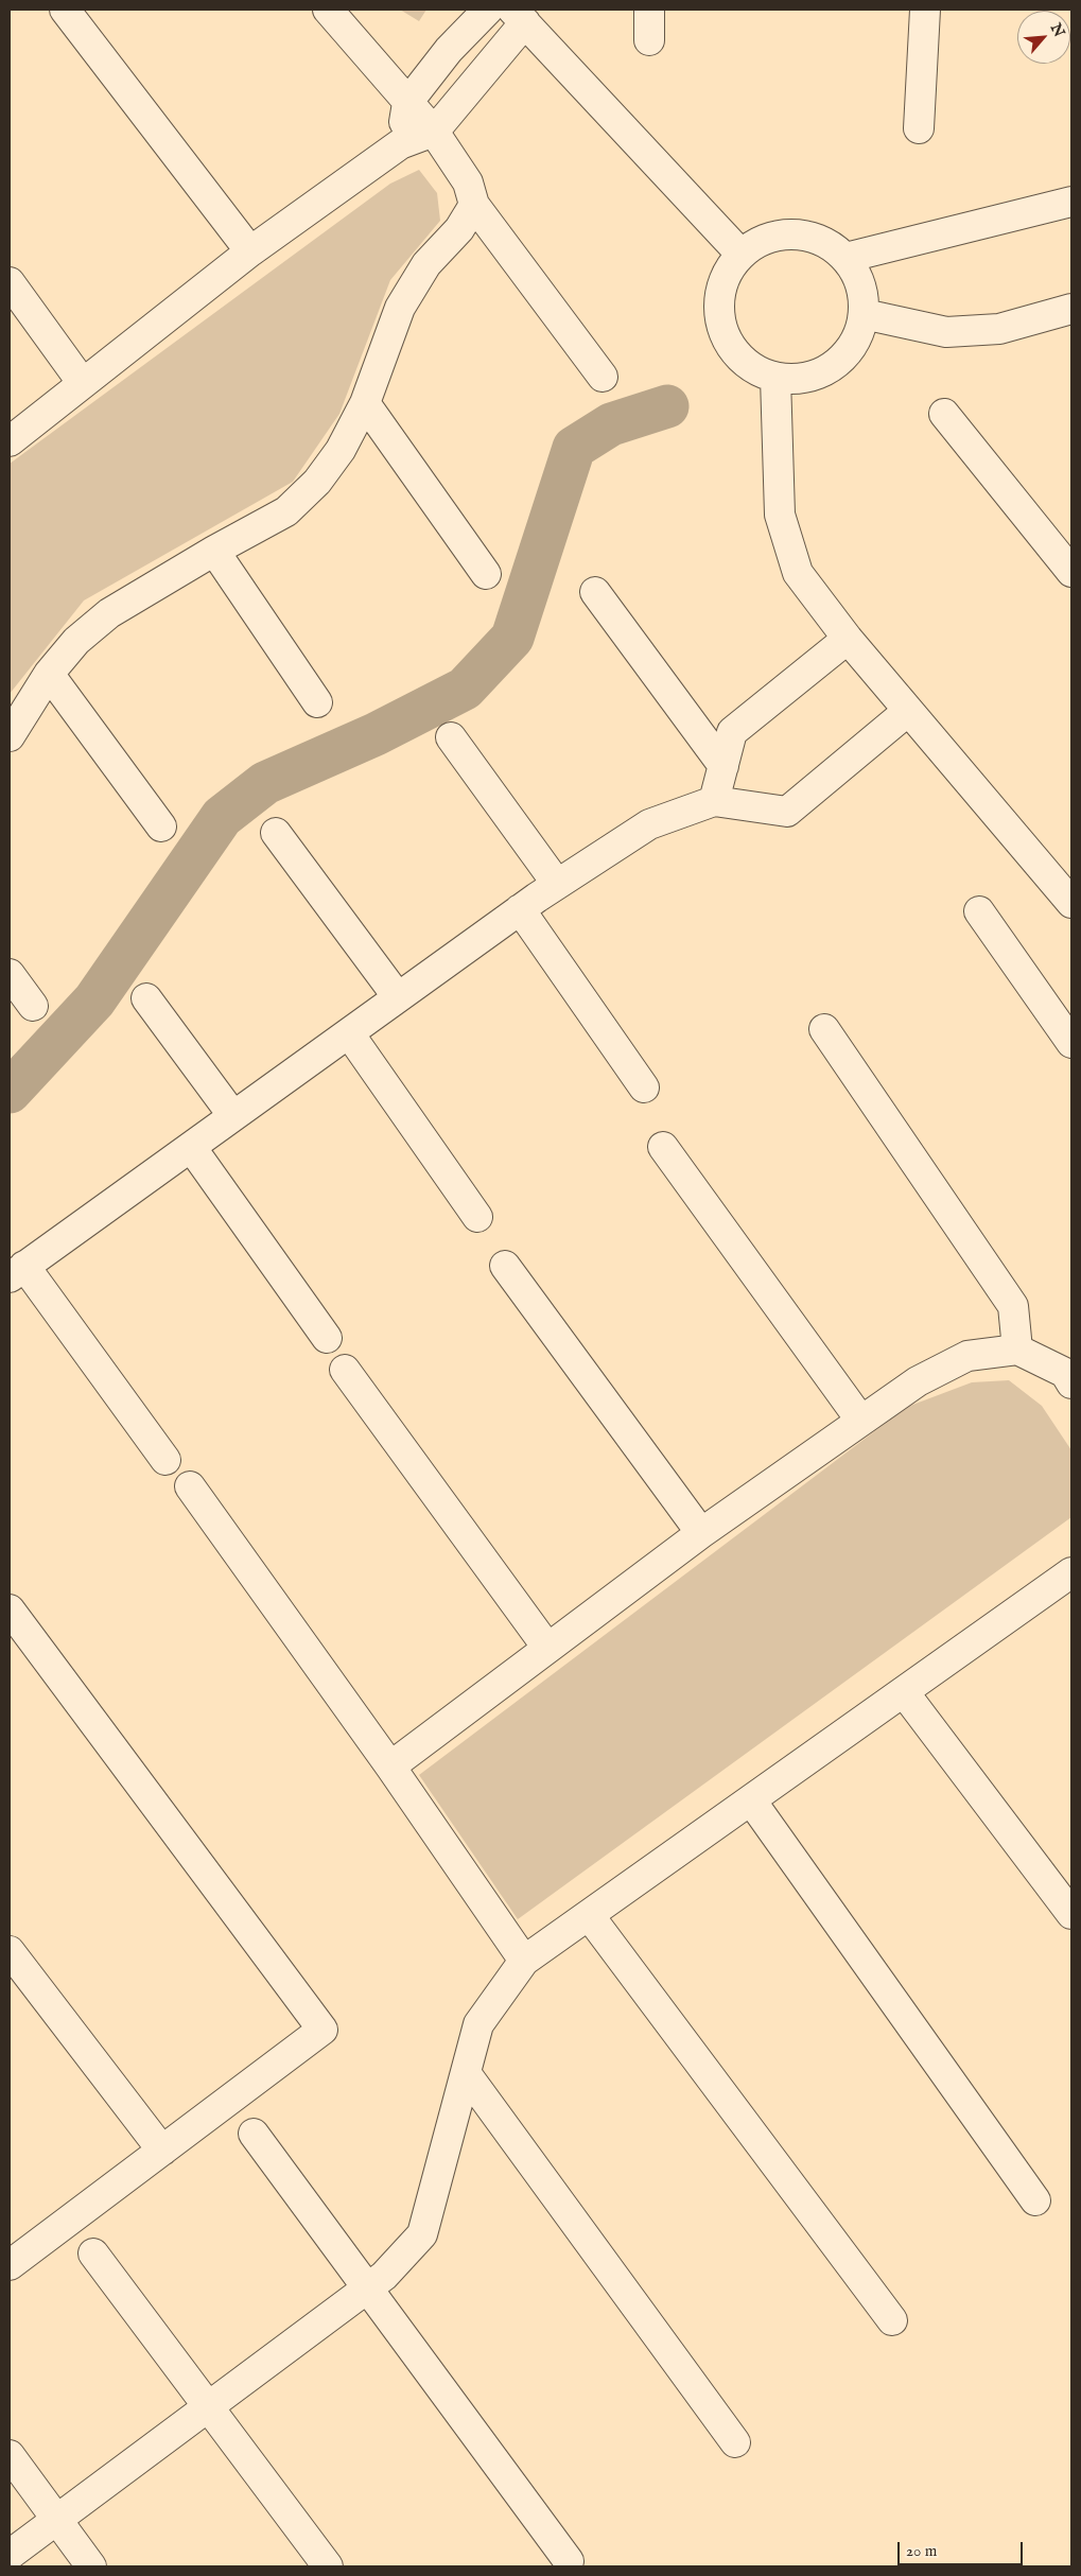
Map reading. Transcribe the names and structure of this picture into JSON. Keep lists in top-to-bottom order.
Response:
{
  "scale_bar": "20 m",
  "north": "top right"
}
